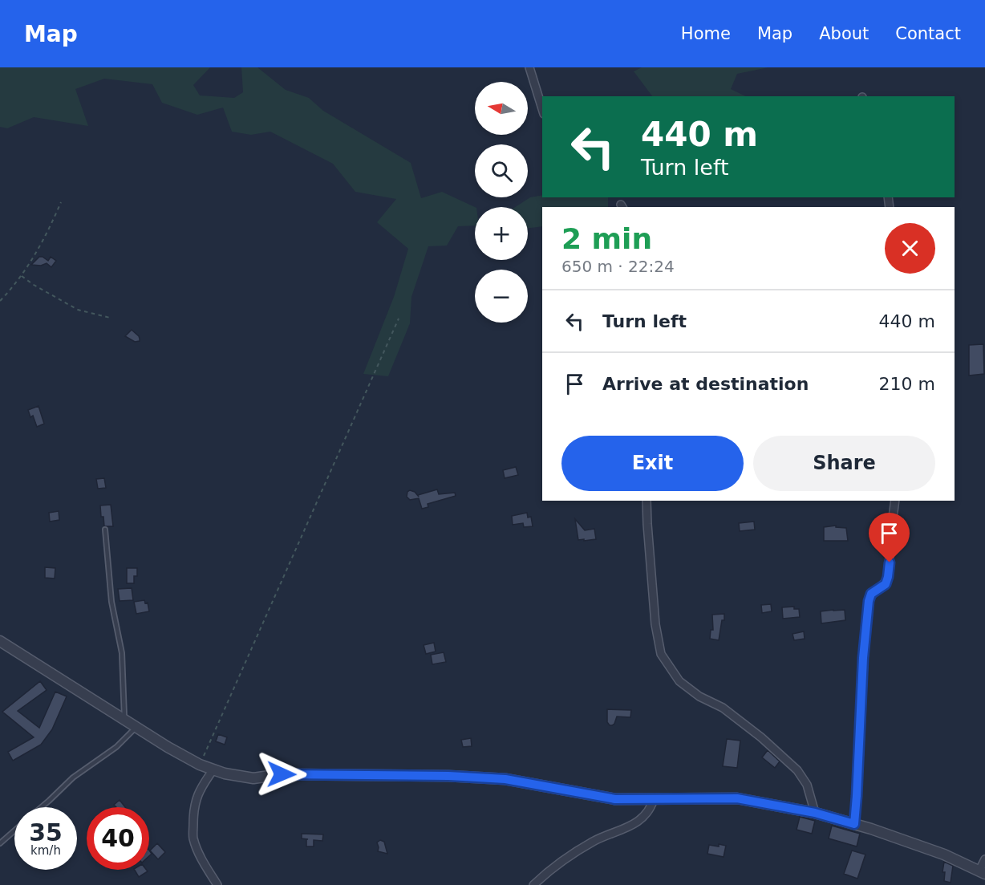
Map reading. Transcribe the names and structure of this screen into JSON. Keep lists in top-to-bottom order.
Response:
{
  "north": "left",
  "page": {
    "header": "Map",
    "nav": [
      "Home",
      "Map",
      "About",
      "Contact"
    ],
    "map_buttons": ["+", "−"],
    "turn": ["440 m", "Turn left"],
    "heading": ["2 min", "650 m · 22:24"],
    "list": [
      {
        "name": "Turn left",
        "value": "440 m"
      },
      {
        "name": "Arrive at destination",
        "value": "210 m"
      }
    ],
    "buttons": ["Exit", "Share"],
    "speed": "35 km/h",
    "limit": "40"
  }
}
